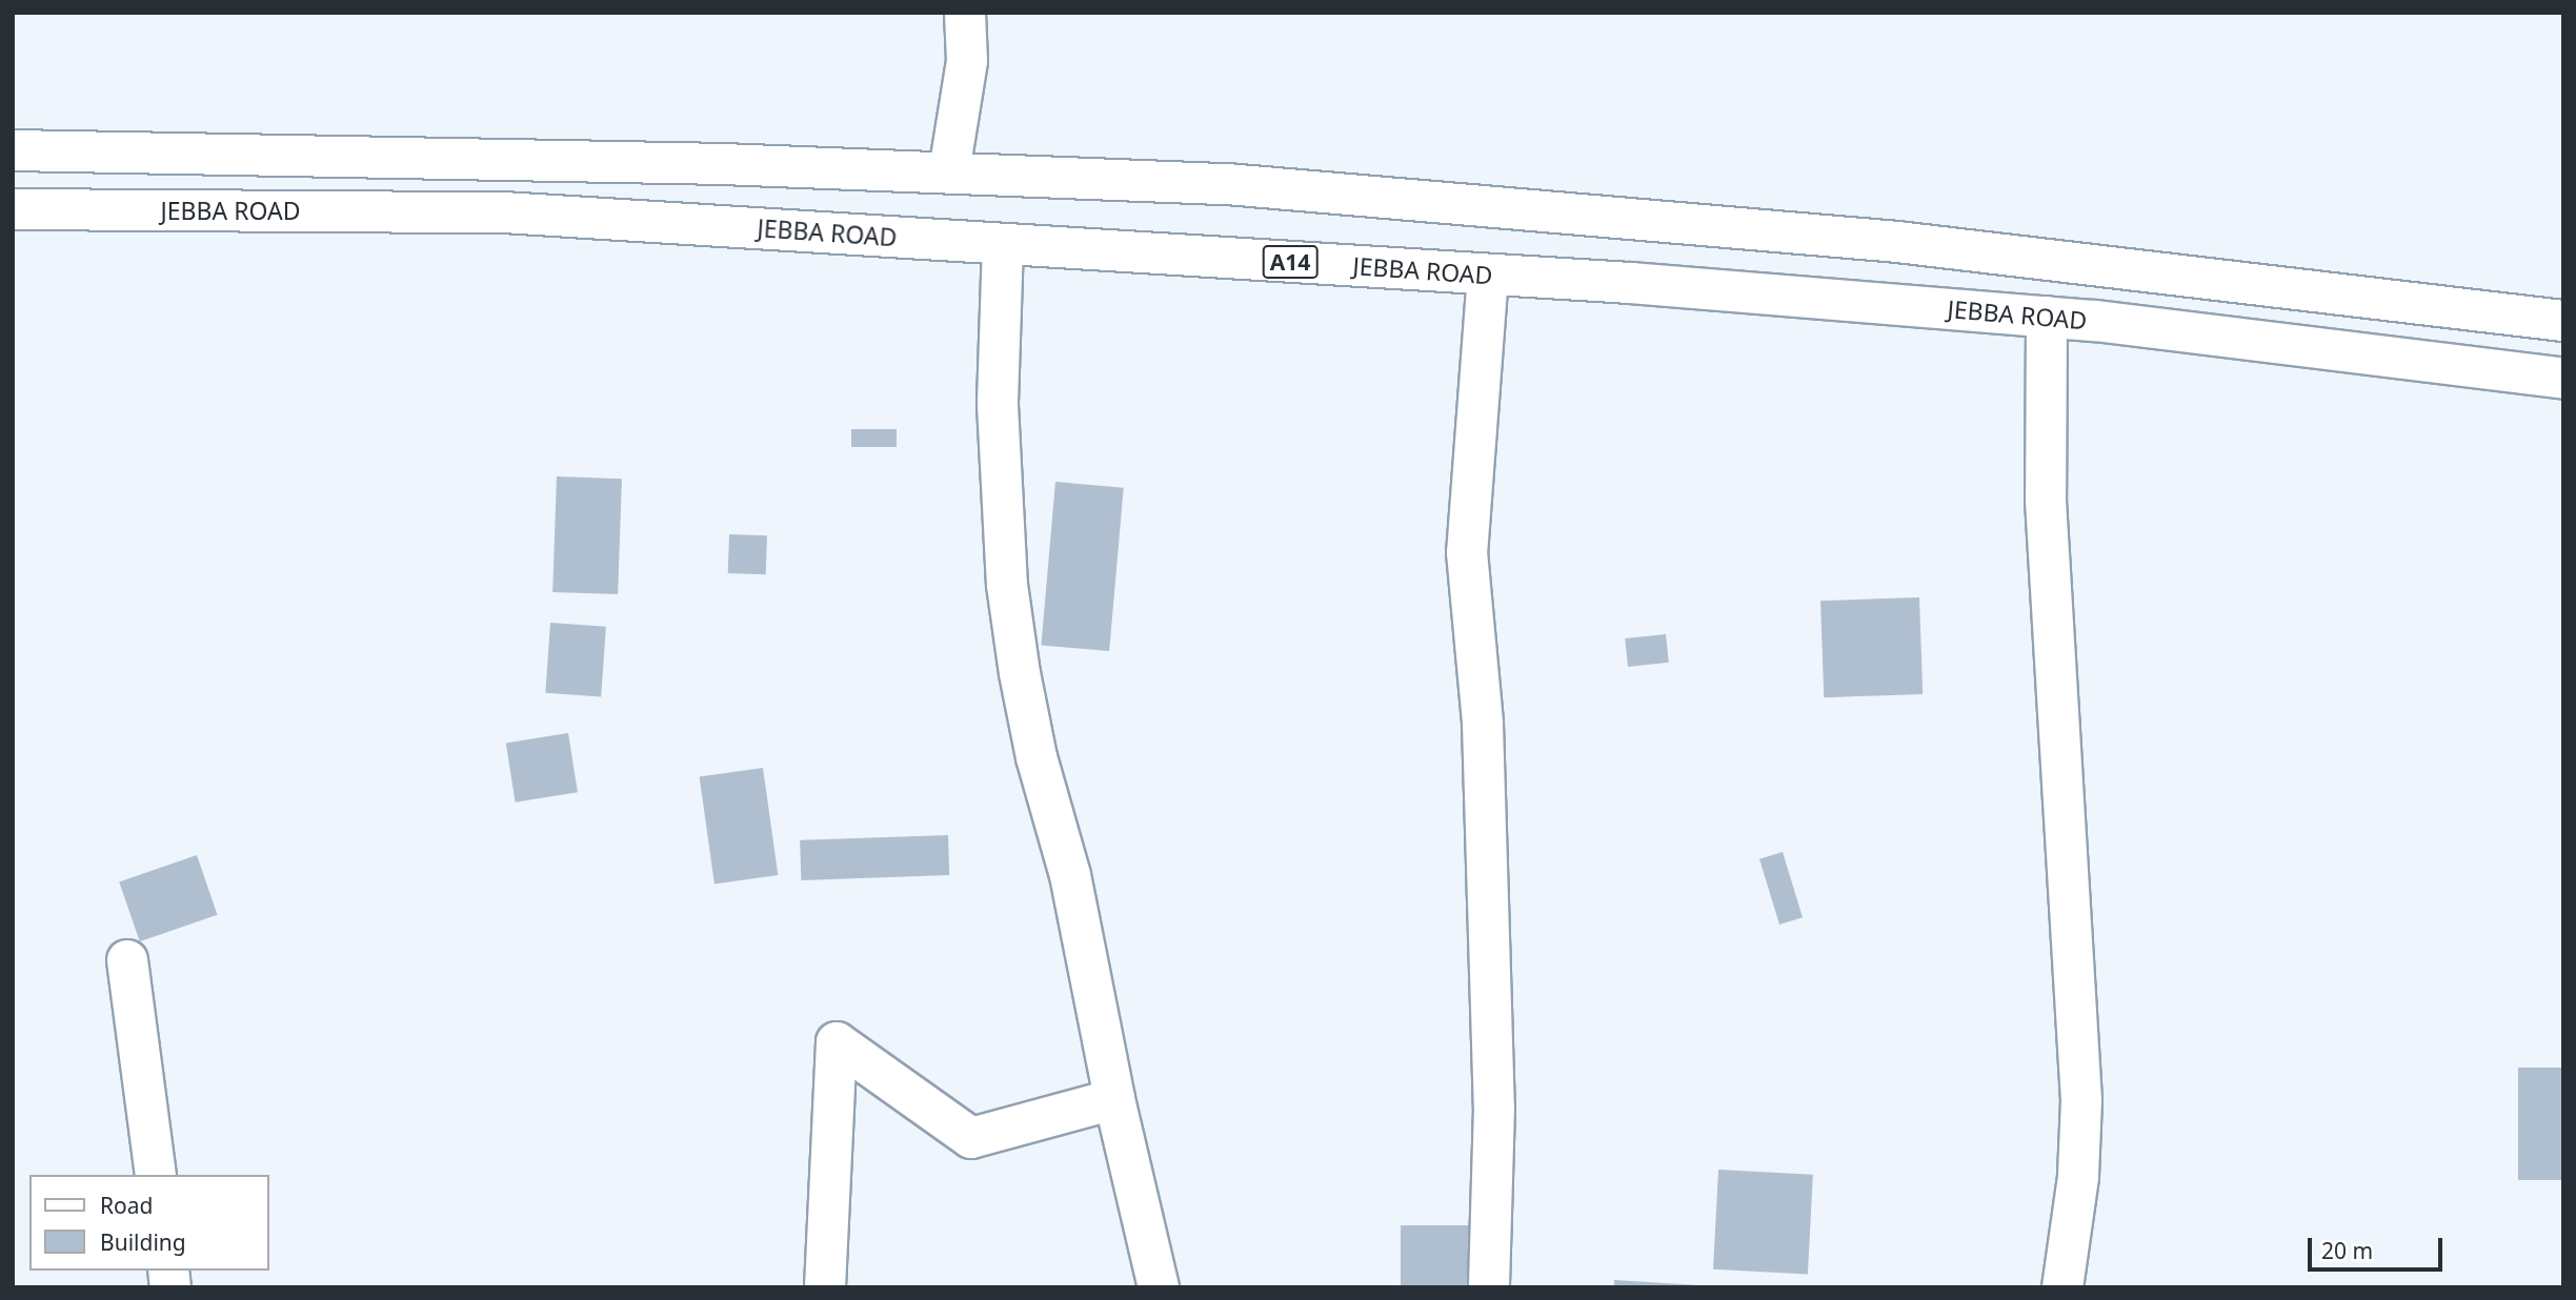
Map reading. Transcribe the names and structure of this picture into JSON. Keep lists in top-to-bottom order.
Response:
{
  "streets": {
    "main road": ["JEBBA ROAD", "A14"]
  },
  "legend": ["Road", "Building"],
  "scale_bar": "20 m"
}
